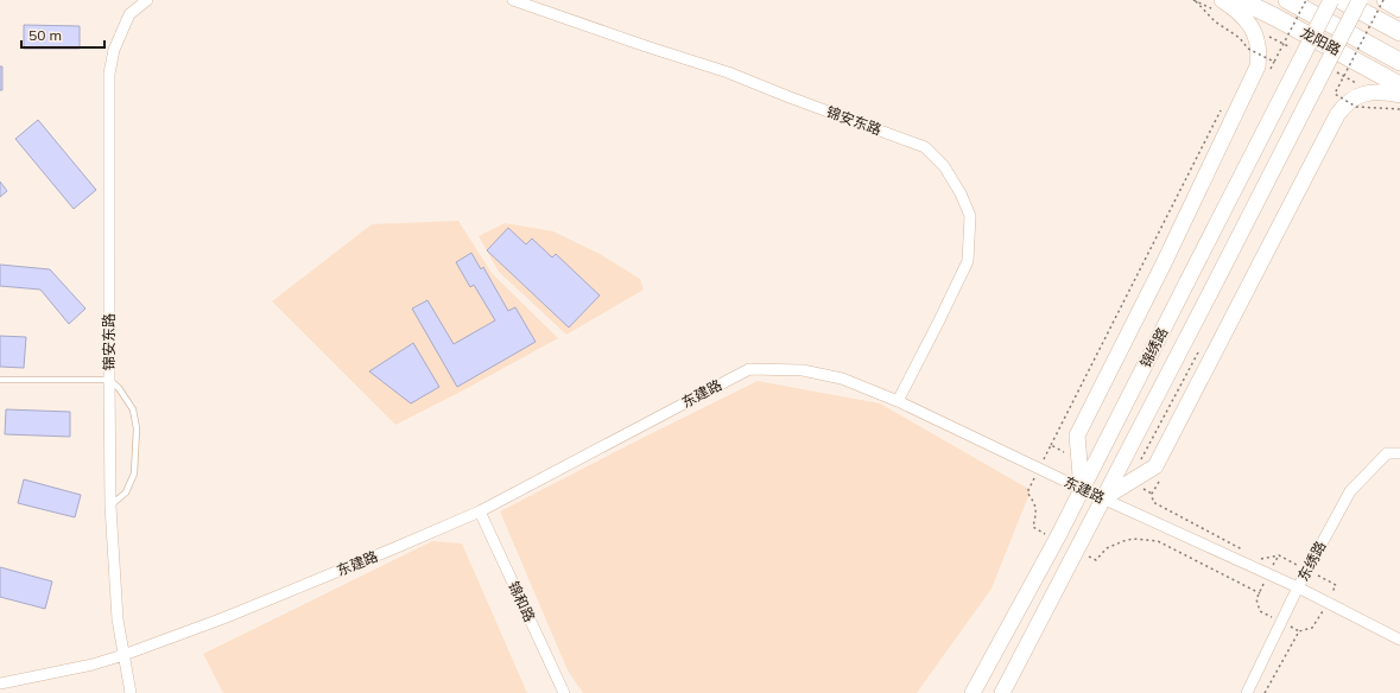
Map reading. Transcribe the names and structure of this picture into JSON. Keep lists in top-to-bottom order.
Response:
{
  "streets": {
    "main road": ["龙阳路", "锦绣路"],
    "street": [
      "锦安东路",
      "东建路",
      "东绣路",
      "锦和路"
    ]
  },
  "crossings": [
    ["锦安东路", "东建路"],
    ["锦绣路", "东建路"],
    ["东建路", "东绣路"],
    ["东建路", "锦和路"]
  ],
  "scale_bar": "50 m"
}
